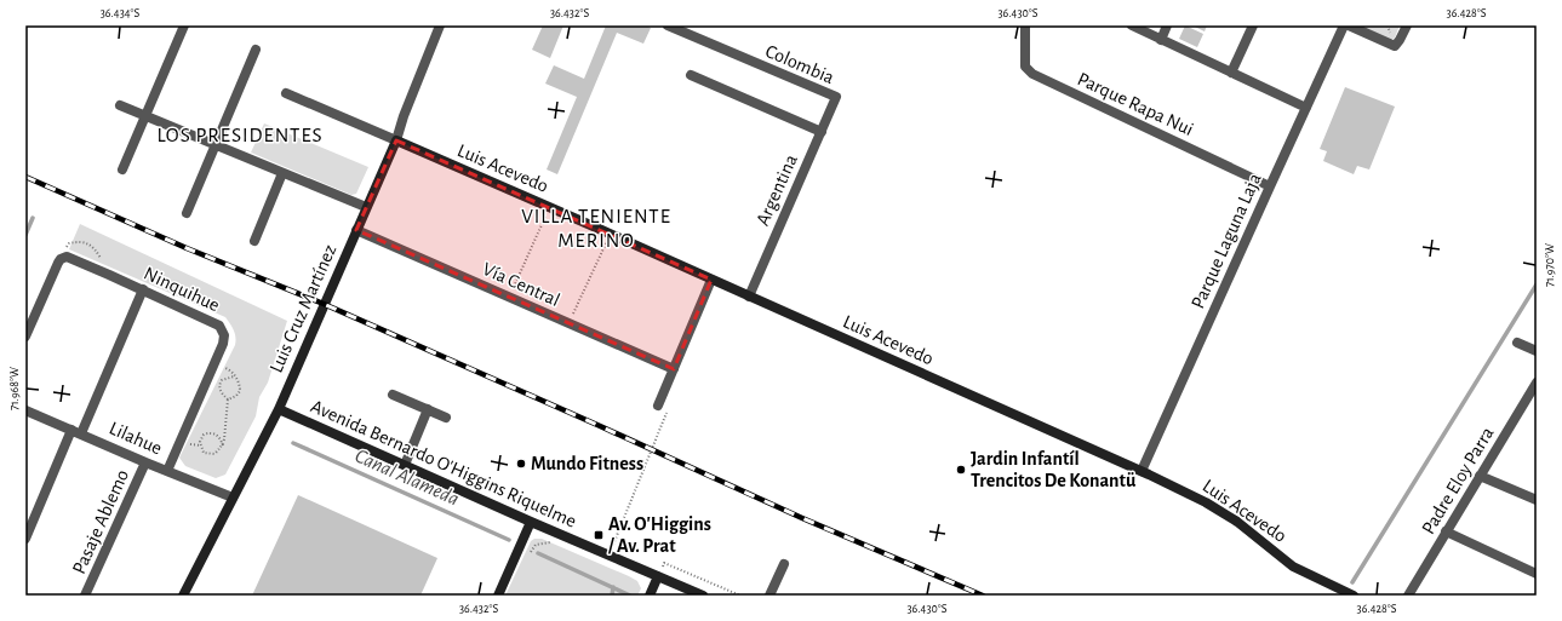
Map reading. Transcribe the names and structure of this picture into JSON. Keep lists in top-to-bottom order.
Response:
{
  "streets": {
    "main road": ["Luis Acevedo", "Luis Cruz Martínez", "Avenida Bernardo O'Higgins Riquelme"],
    "street": [
      "Colombia",
      "Parque Rapa Nui",
      "Argentina",
      "Parque Laguna Laja",
      "Vía Central",
      "Ninquihue",
      "Lilahue",
      "Padre Eloy Parra",
      "Pasaje Ablemo"
    ]
  },
  "crossings": [
    ["Colombia", "Argentina"],
    ["Parque Rapa Nui", "Parque Laguna Laja"],
    ["Luis Acevedo", "Argentina"],
    ["Luis Acevedo", "Parque Laguna Laja"],
    ["Luis Acevedo", "Luis Cruz Martínez"],
    ["Vía Central", "Luis Cruz Martínez"],
    ["Ninquihue", "Lilahue"],
    ["Luis Cruz Martínez", "Lilahue"],
    ["Luis Cruz Martínez", "Avenida Bernardo O'Higgins Riquelme"],
    ["Lilahue", "Pasaje Ablemo"]
  ],
  "districts": ["LOS PRESIDENTES", "VILLA TENIENTE MERINO"],
  "water": ["Canal Alameda"],
  "places": {
    "other": ["Mundo Fitness", "Jardin Infantíl Trencitos De Konantü"],
    "transit": ["Av. O'Higgins / Av. Prat"]
  },
  "coordinates": [
    "36.434°S",
    "36.432°S",
    "36.430°S",
    "36.428°S",
    "71.970°W",
    "71.968°W"
  ]
}
